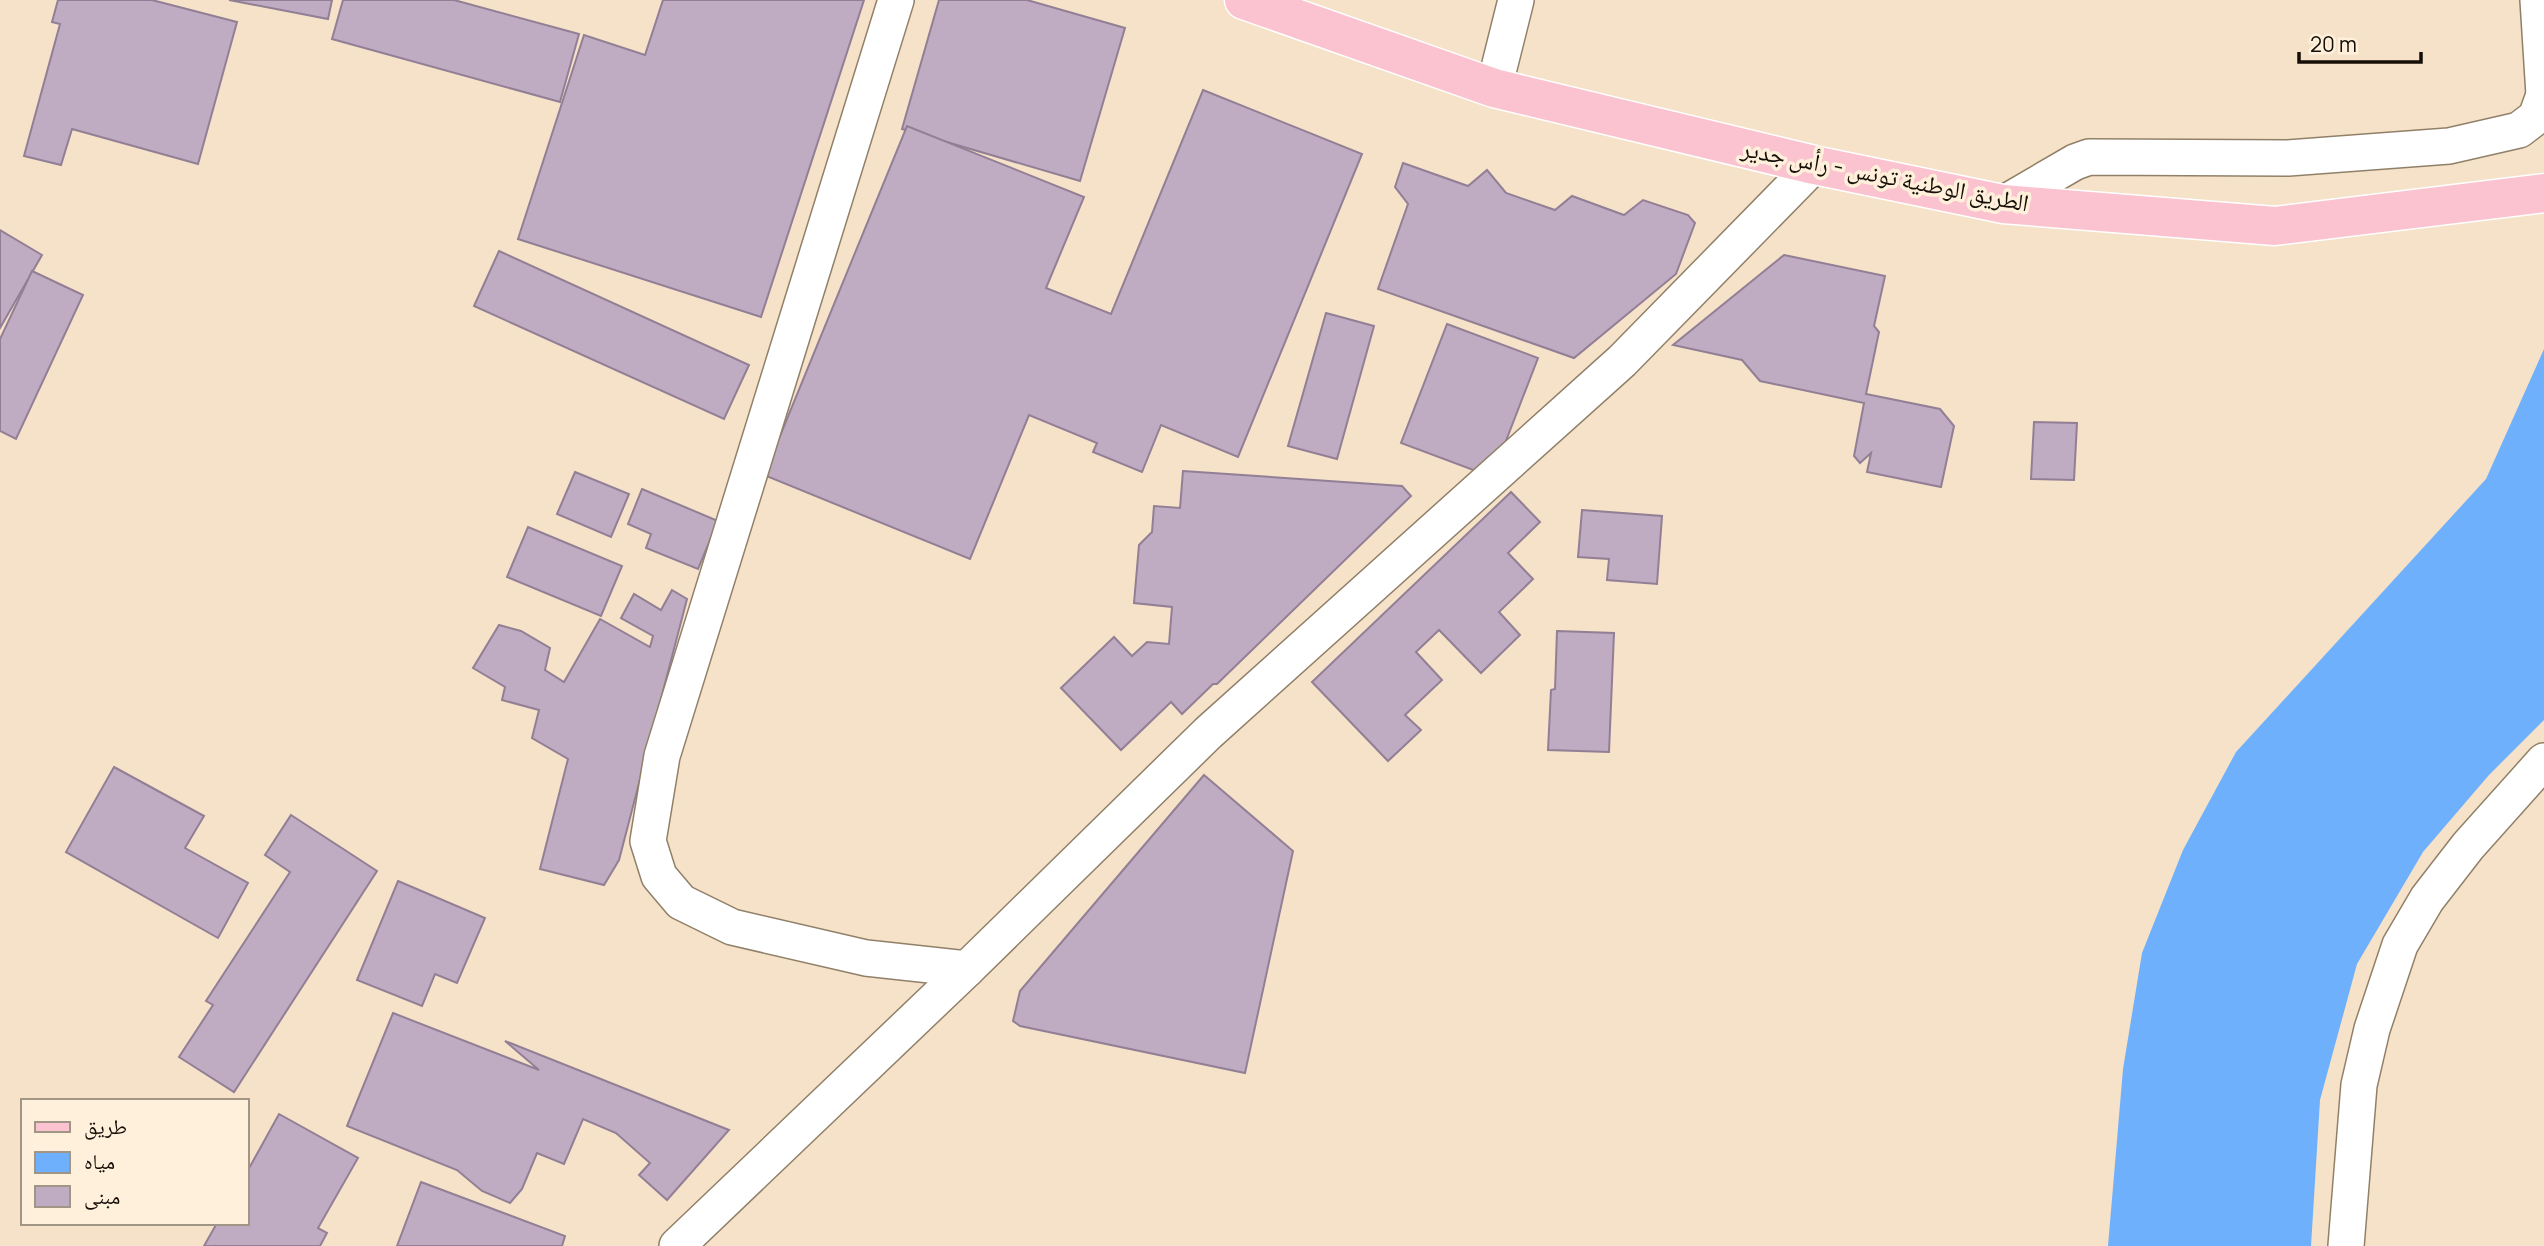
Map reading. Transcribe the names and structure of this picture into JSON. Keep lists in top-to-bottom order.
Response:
{
  "streets": {
    "main road": ["الطريق الوطنية تونس - رأس جدير"]
  },
  "legend": ["طريق", "مياه", "مبنى"],
  "scale_bar": "20 m"
}
